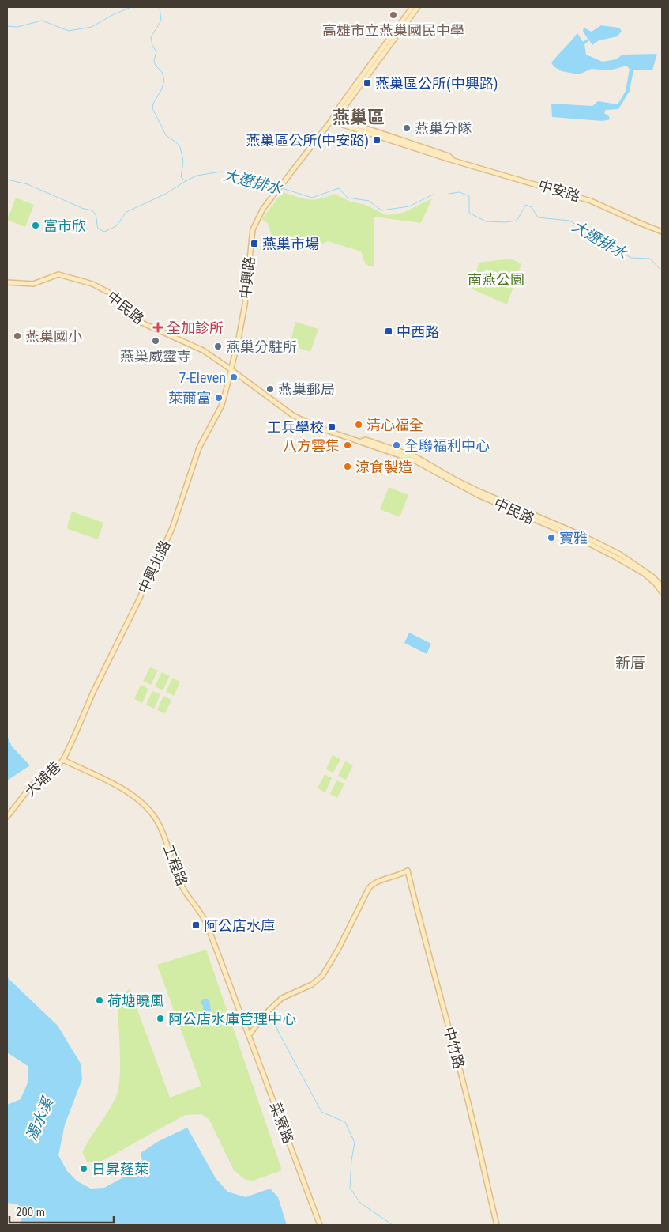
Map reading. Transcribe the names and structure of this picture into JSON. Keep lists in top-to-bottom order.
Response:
{
  "streets": {
    "street": [
      "中安路",
      "中興路",
      "中民路",
      "中興北路",
      "大埔巷",
      "工程路",
      "中竹路",
      "菜寮路"
    ]
  },
  "crossings": [
    ["中安路", "中興路"],
    ["中興路", "中民路"],
    ["中興路", "中興北路"],
    ["中民路", "中興北路"],
    ["中興北路", "大埔巷"],
    ["中興北路", "工程路"],
    ["大埔巷", "工程路"],
    ["工程路", "中竹路"],
    ["工程路", "菜寮路"],
    ["中竹路", "菜寮路"]
  ],
  "districts": ["燕巢區", "新厝"],
  "water": ["大遼排水", "濁水溪"],
  "parks": ["南燕公園"],
  "places": {
    "other": [
      "高雄市立燕巢國民中學",
      "燕巢分隊",
      "富市欣",
      "燕巢國小",
      "燕巢威靈寺",
      "燕巢分駐所",
      "7-Eleven",
      "燕巢郵局",
      "萊爾富",
      "清心福全",
      "八方雲集",
      "全聯福利中心",
      "涼食製造",
      "寶雅",
      "荷塘曉風",
      "阿公店水庫管理中心",
      "日昇蓬萊"
    ],
    "transit": [
      "燕巢區公所(中興路)",
      "燕巢區公所(中安路)",
      "燕巢市場",
      "中西路",
      "工兵學校",
      "阿公店水庫"
    ],
    "health": ["全加診所"]
  },
  "scale_bar": "200 m"
}
